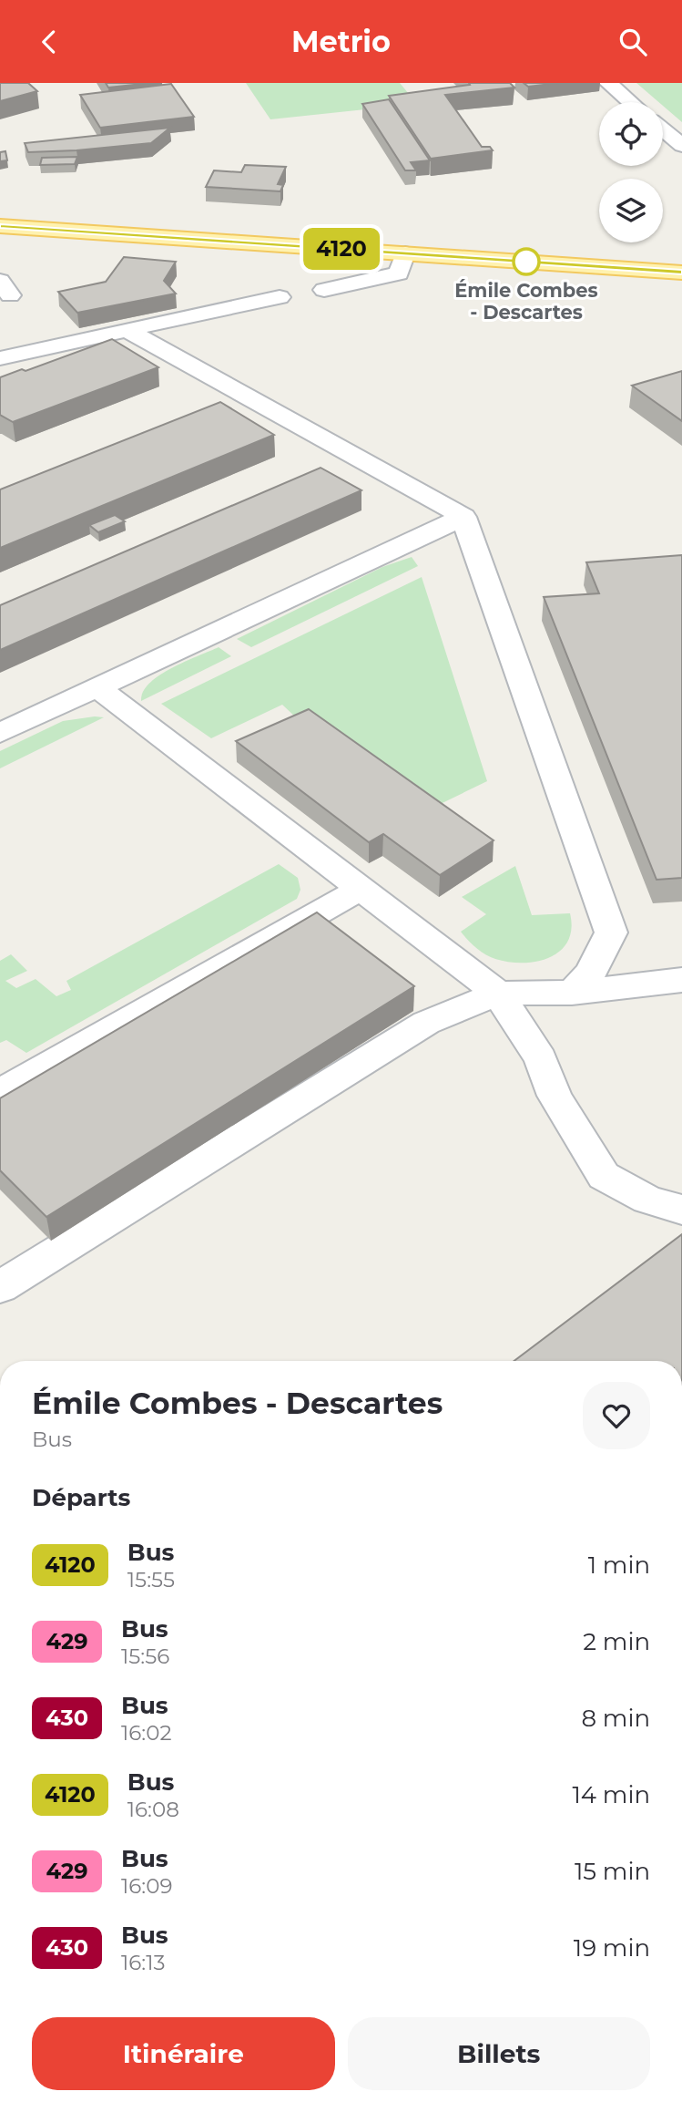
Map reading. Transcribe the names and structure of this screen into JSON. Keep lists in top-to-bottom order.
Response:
{
  "places": ["Émile Combes - Descartes"],
  "lines": ["bus line 4120"],
  "page": {
    "header": "Metrio",
    "on_map": "4120",
    "heading": [
      ["Émile Combes - Descartes", "Bus"],
      "Départs"
    ],
    "list": [
      {
        "mark": "4120",
        "name": "Bus",
        "note": "15:55",
        "value": "1 min"
      },
      {
        "mark": "429",
        "name": "Bus",
        "note": "15:56",
        "value": "2 min"
      },
      {
        "mark": "430",
        "name": "Bus",
        "note": "16:02",
        "value": "8 min"
      },
      {
        "mark": "4120",
        "name": "Bus",
        "note": "16:08",
        "value": "14 min"
      },
      {
        "mark": "429",
        "name": "Bus",
        "note": "16:09",
        "value": "15 min"
      },
      {
        "mark": "430",
        "name": "Bus",
        "note": "16:13",
        "value": "19 min"
      }
    ],
    "buttons": ["Itinéraire", "Billets"]
  }
}
